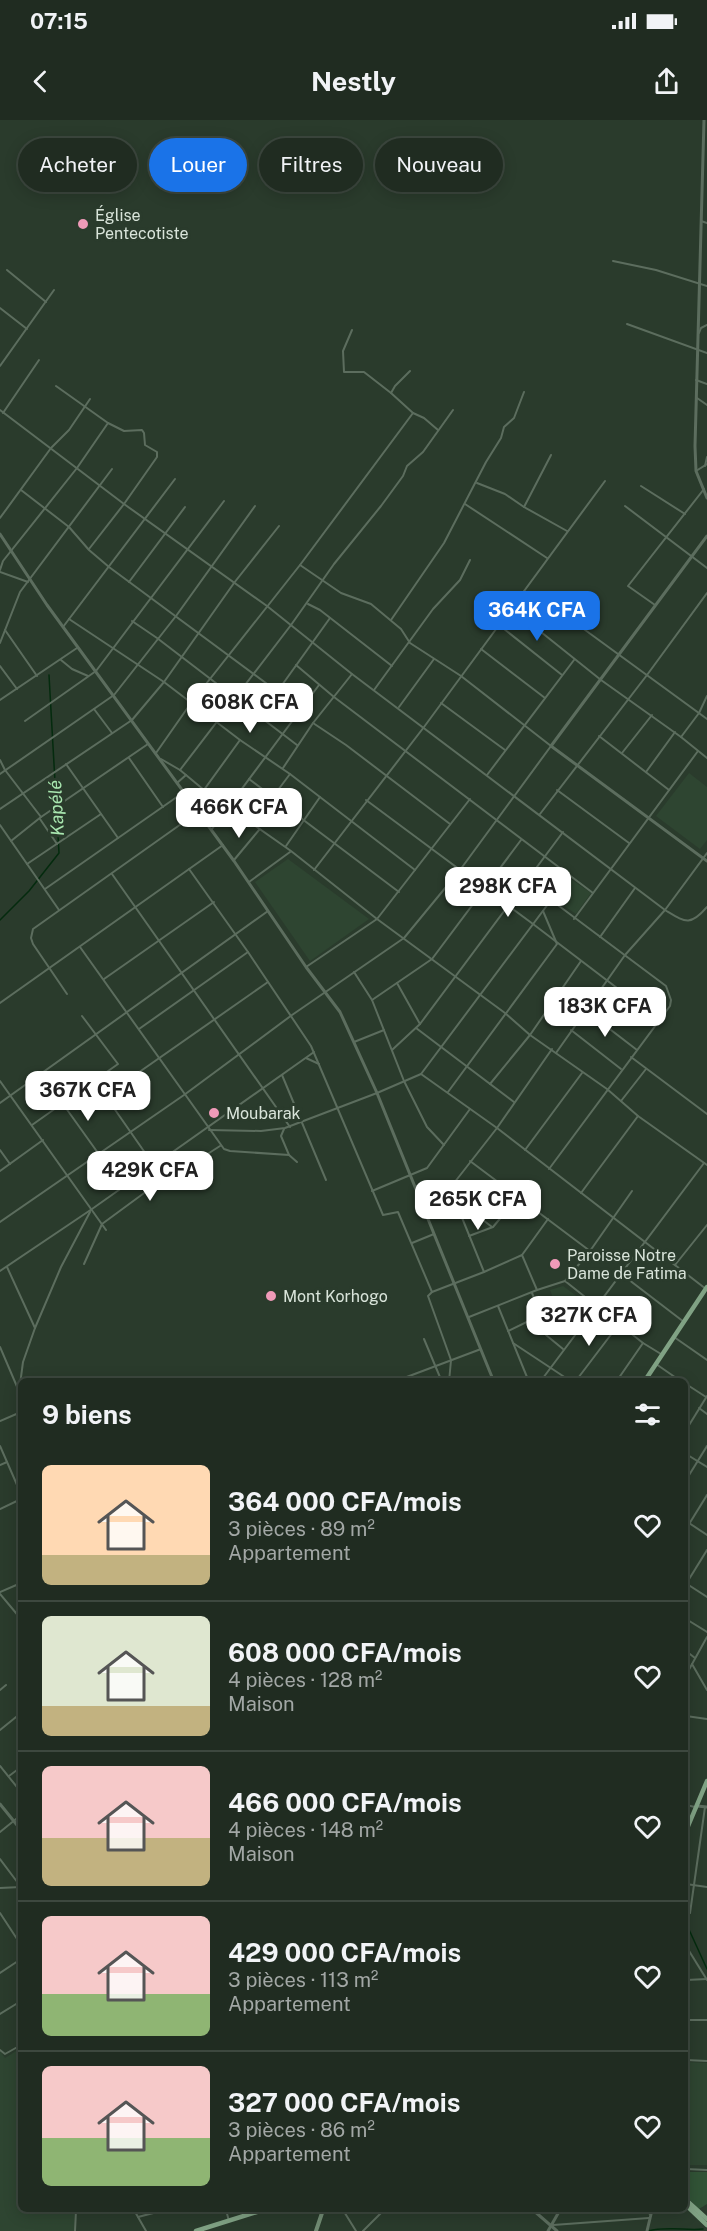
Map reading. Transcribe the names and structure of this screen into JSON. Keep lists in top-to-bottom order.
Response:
{
  "water": ["Kapélé"],
  "places": [
    "Église Pentecotiste",
    "Moubarak",
    "Paroisse Notre Dame de Fatima",
    "Mont Korhogo"
  ],
  "page": {
    "status": "07:15",
    "header": "Nestly",
    "chip": [
      "Acheter",
      "Louer",
      "Filtres",
      "Nouveau"
    ],
    "price": [
      "364K CFA",
      "608K CFA",
      "466K CFA",
      "298K CFA",
      "183K CFA",
      "367K CFA",
      "429K CFA",
      "265K CFA",
      "327K CFA"
    ],
    "heading": "9 biens",
    "list": [
      {
        "name": "364 000 CFA/mois",
        "note": "3 pièces · 89 m² · Appartement"
      },
      {
        "name": "608 000 CFA/mois",
        "note": "4 pièces · 128 m² · Maison"
      },
      {
        "name": "466 000 CFA/mois",
        "note": "4 pièces · 148 m² · Maison"
      },
      {
        "name": "429 000 CFA/mois",
        "note": "3 pièces · 113 m² · Appartement"
      },
      {
        "name": "327 000 CFA/mois",
        "note": "3 pièces · 86 m² · Appartement"
      }
    ]
  }
}
